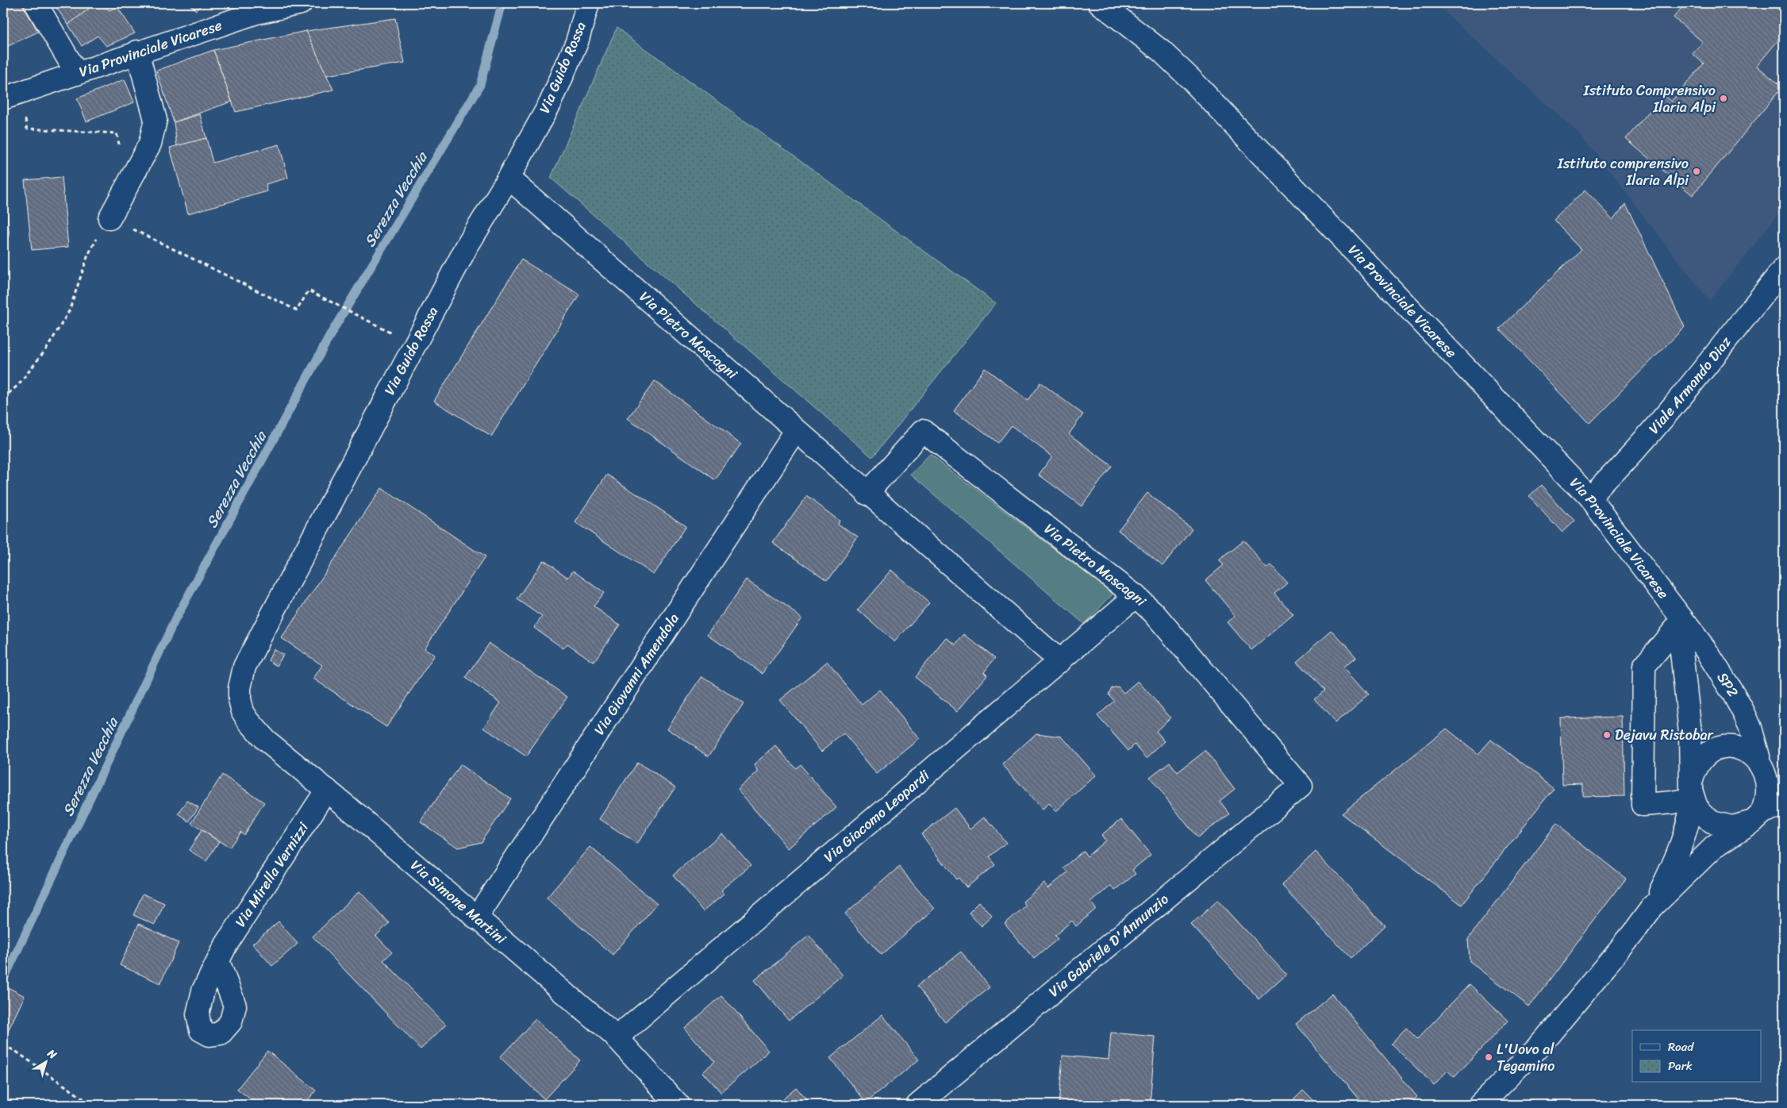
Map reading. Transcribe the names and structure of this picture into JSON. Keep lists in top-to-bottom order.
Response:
{
  "streets": {
    "street": [
      "Via Provinciale Vicarese",
      "Via Guido Rossa",
      "Via Pietro Mascagni",
      "Viale Armando Diaz",
      "Via Giovanni Amendola",
      "SP2",
      "Via Giacomo Leopardi",
      "Via Mirella Vernizzi",
      "Via Simone Martini",
      "Via Gabriele D'Annunzio"
    ]
  },
  "crossings": [
    ["Via Provinciale Vicarese", "Viale Armando Diaz"],
    ["Via Provinciale Vicarese", "SP2"],
    ["Via Guido Rossa", "Via Pietro Mascagni"],
    ["Via Guido Rossa", "Via Simone Martini"],
    ["Via Pietro Mascagni", "Via Giovanni Amendola"],
    ["Via Pietro Mascagni", "Via Giacomo Leopardi"],
    ["Via Pietro Mascagni", "Via Gabriele D'Annunzio"],
    ["Via Giovanni Amendola", "Via Simone Martini"],
    ["Via Giacomo Leopardi", "Via Simone Martini"],
    ["Via Mirella Vernizzi", "Via Simone Martini"]
  ],
  "water": ["Serezza Vecchia"],
  "places": [
    "Istituto Comprensivo Ilaria Alpi",
    "Istituto comprensivo Ilaria Alpi",
    "Dejavu Ristobar",
    "L'Uovo al Tegamino"
  ],
  "legend": ["Road", "Park"],
  "north": "top right"
}
